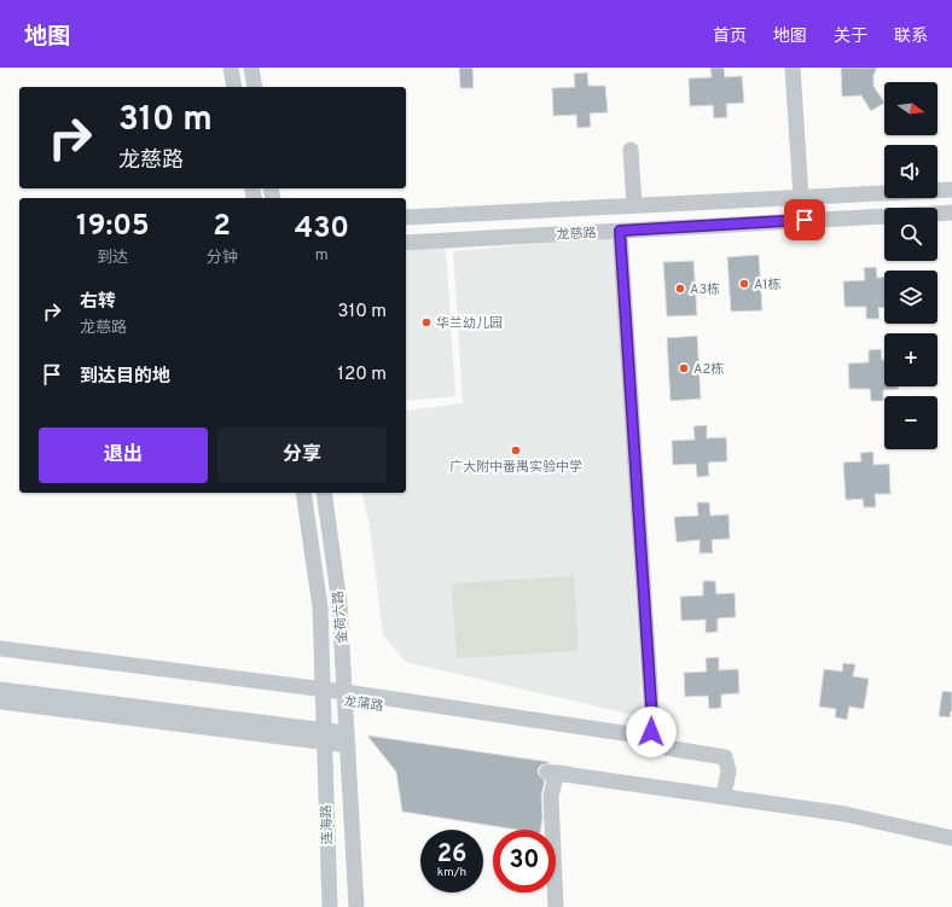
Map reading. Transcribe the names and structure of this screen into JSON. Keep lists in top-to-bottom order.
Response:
{
  "streets": {
    "street": [
      "龙慈路",
      "金荷六路",
      "龙蒲路",
      "连海路"
    ]
  },
  "crossings": [
    ["金荷六路", "龙蒲路"],
    ["金荷六路", "连海路"]
  ],
  "places": [
    "A1栋",
    "A3栋",
    "华兰幼儿园",
    "A2栋",
    "广大附中番禺实验中学"
  ],
  "north": "right",
  "page": {
    "header": "地图",
    "nav": [
      "首页",
      "地图",
      "关于",
      "联系"
    ],
    "map_buttons": ["+", "−"],
    "turn": ["310 m", "龙慈路"],
    "eta": [
      "19:05",
      "到达",
      "2",
      "分钟",
      "430",
      "m"
    ],
    "list": [
      {
        "name": "右转",
        "note": "龙慈路",
        "value": "310 m"
      },
      {
        "name": "到达目的地",
        "value": "120 m"
      }
    ],
    "buttons": ["退出", "分享"],
    "speed": "26 km/h",
    "limit": "30"
  }
}
